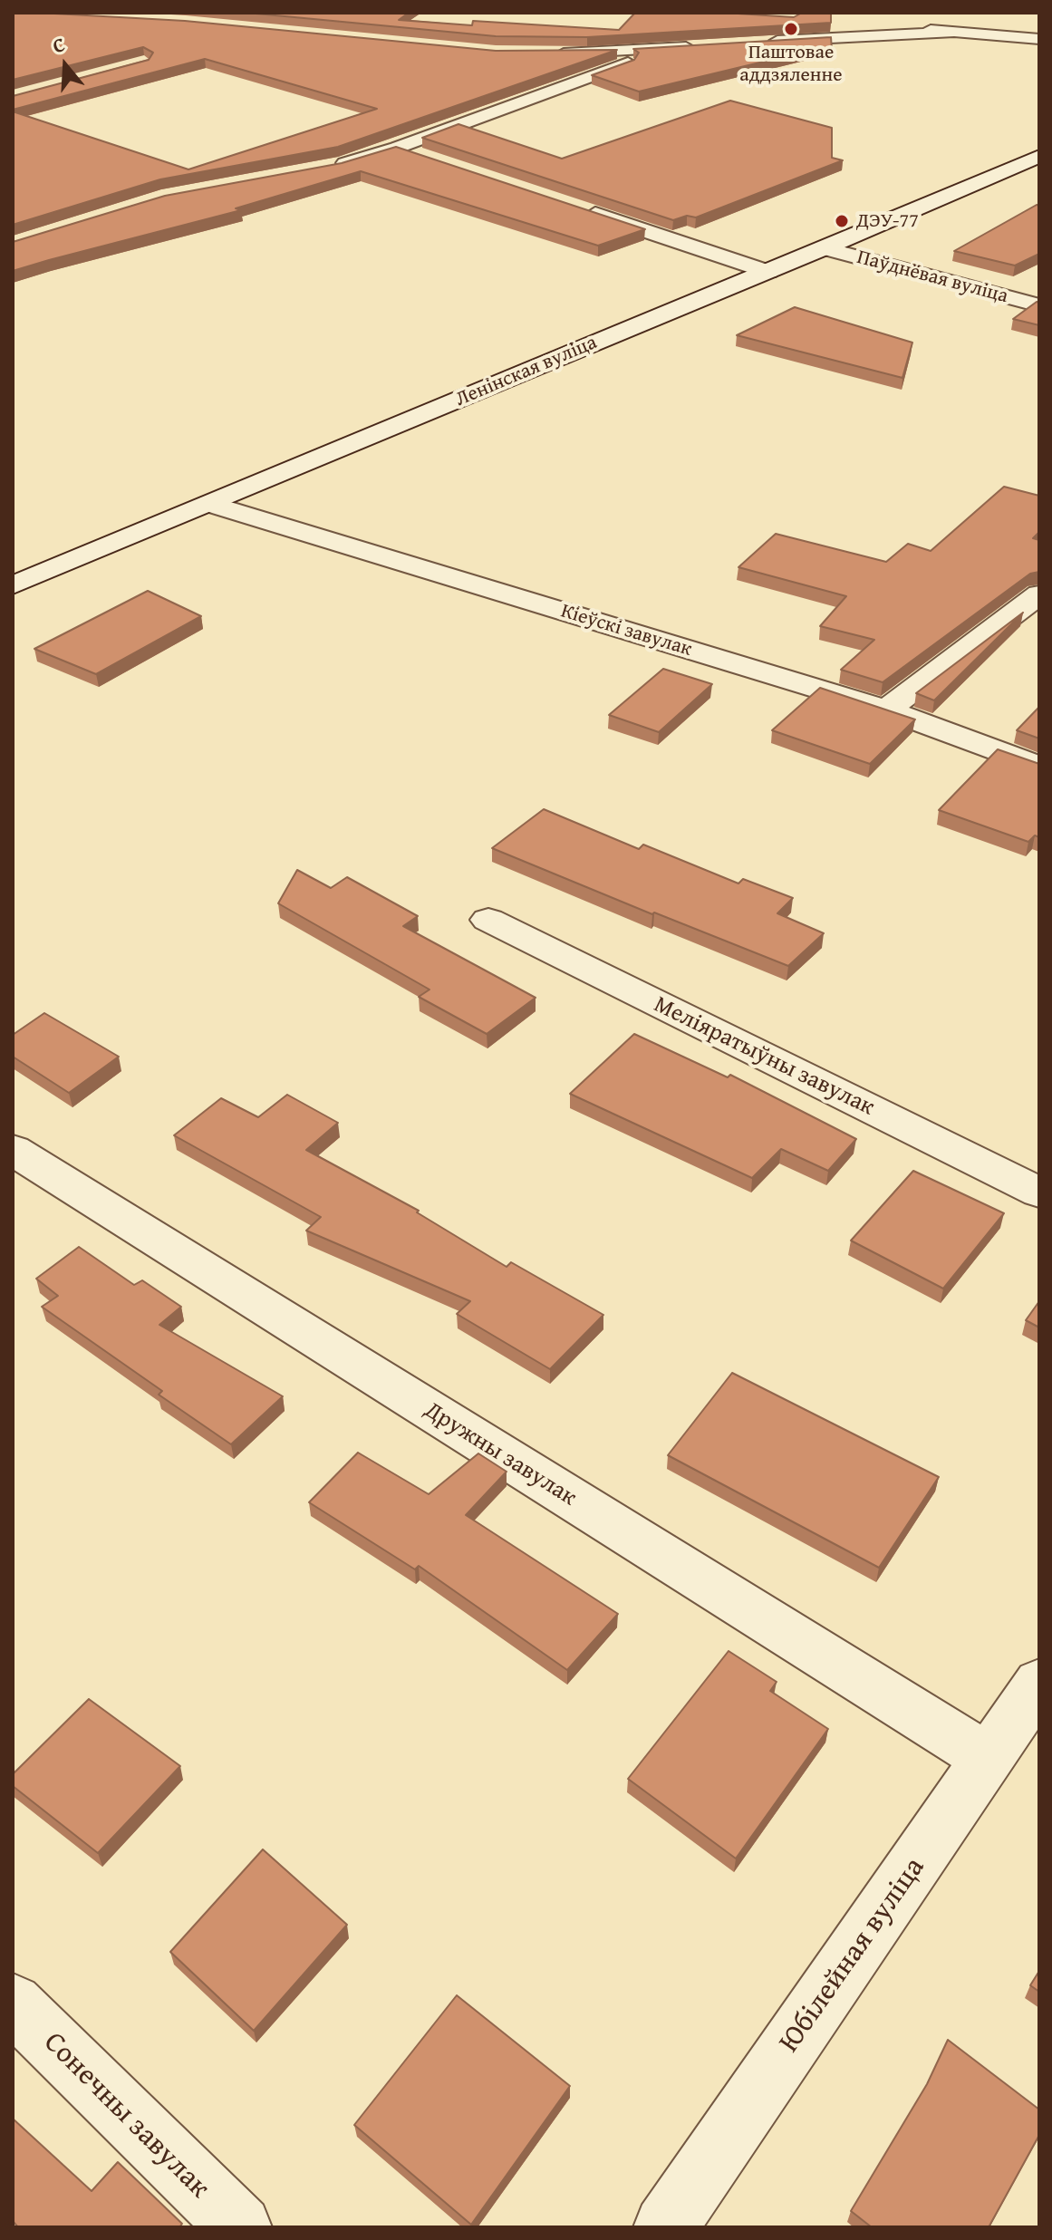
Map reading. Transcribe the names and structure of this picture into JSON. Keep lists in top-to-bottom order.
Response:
{
  "streets": {
    "street": [
      "Паўднёвая вуліца",
      "Ленінская вуліца",
      "Кіеўскі завулак",
      "Меліяратыўны завулак",
      "Дружны завулак",
      "Юбілейная вуліца",
      "Сонечны завулак"
    ]
  },
  "crossings": [
    ["Паўднёвая вуліца", "Ленінская вуліца"],
    ["Ленінская вуліца", "Кіеўскі завулак"],
    ["Дружны завулак", "Юбілейная вуліца"]
  ],
  "places": ["Паштовае аддзяленне", "ДЭУ-77"],
  "north": "top"
}
